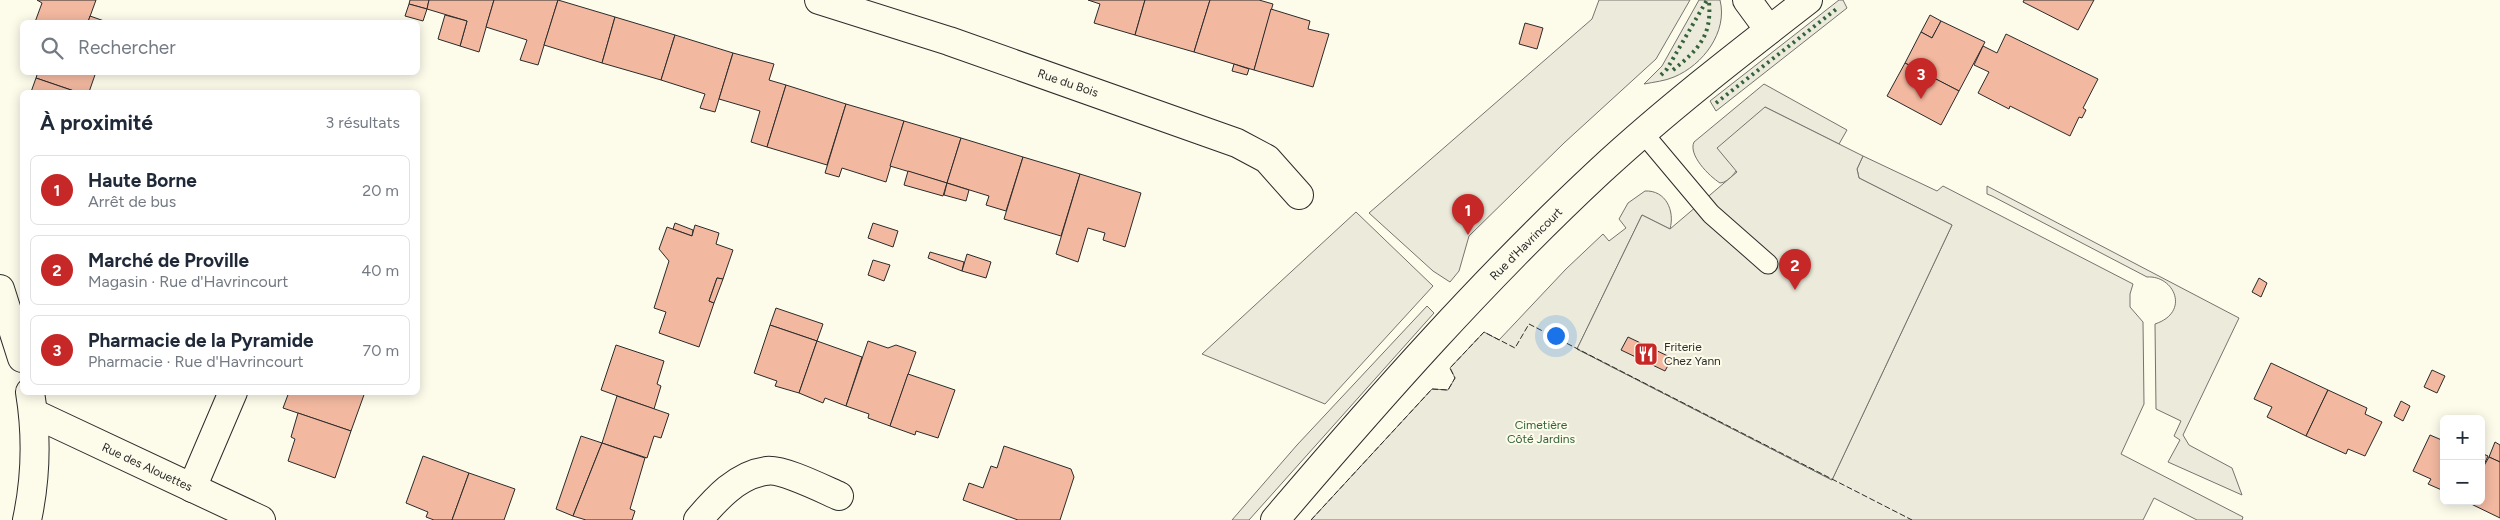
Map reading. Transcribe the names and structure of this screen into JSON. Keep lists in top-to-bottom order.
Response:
{
  "streets": {
    "street": ["Rue du Bois", "Rue d'Havrincourt", "Rue des Alouettes"]
  },
  "parks": ["Cimetière Côté Jardins"],
  "places": {
    "restaurant": ["Friterie Chez Yann"]
  },
  "page": {
    "search": "Rechercher",
    "pins": ["3", "1", "2"],
    "heading": ["À proximité", "3 résultats"],
    "list": [
      {
        "mark": "1",
        "name": "Haute Borne",
        "note": "Arrêt de bus",
        "value": "20 m"
      },
      {
        "mark": "2",
        "name": "Marché de Proville",
        "note": "Magasin · Rue d'Havrincourt",
        "value": "40 m"
      },
      {
        "mark": "3",
        "name": "Pharmacie de la Pyramide",
        "note": "Pharmacie · Rue d'Havrincourt",
        "value": "70 m"
      }
    ],
    "map_buttons": ["+", "−"]
  }
}
